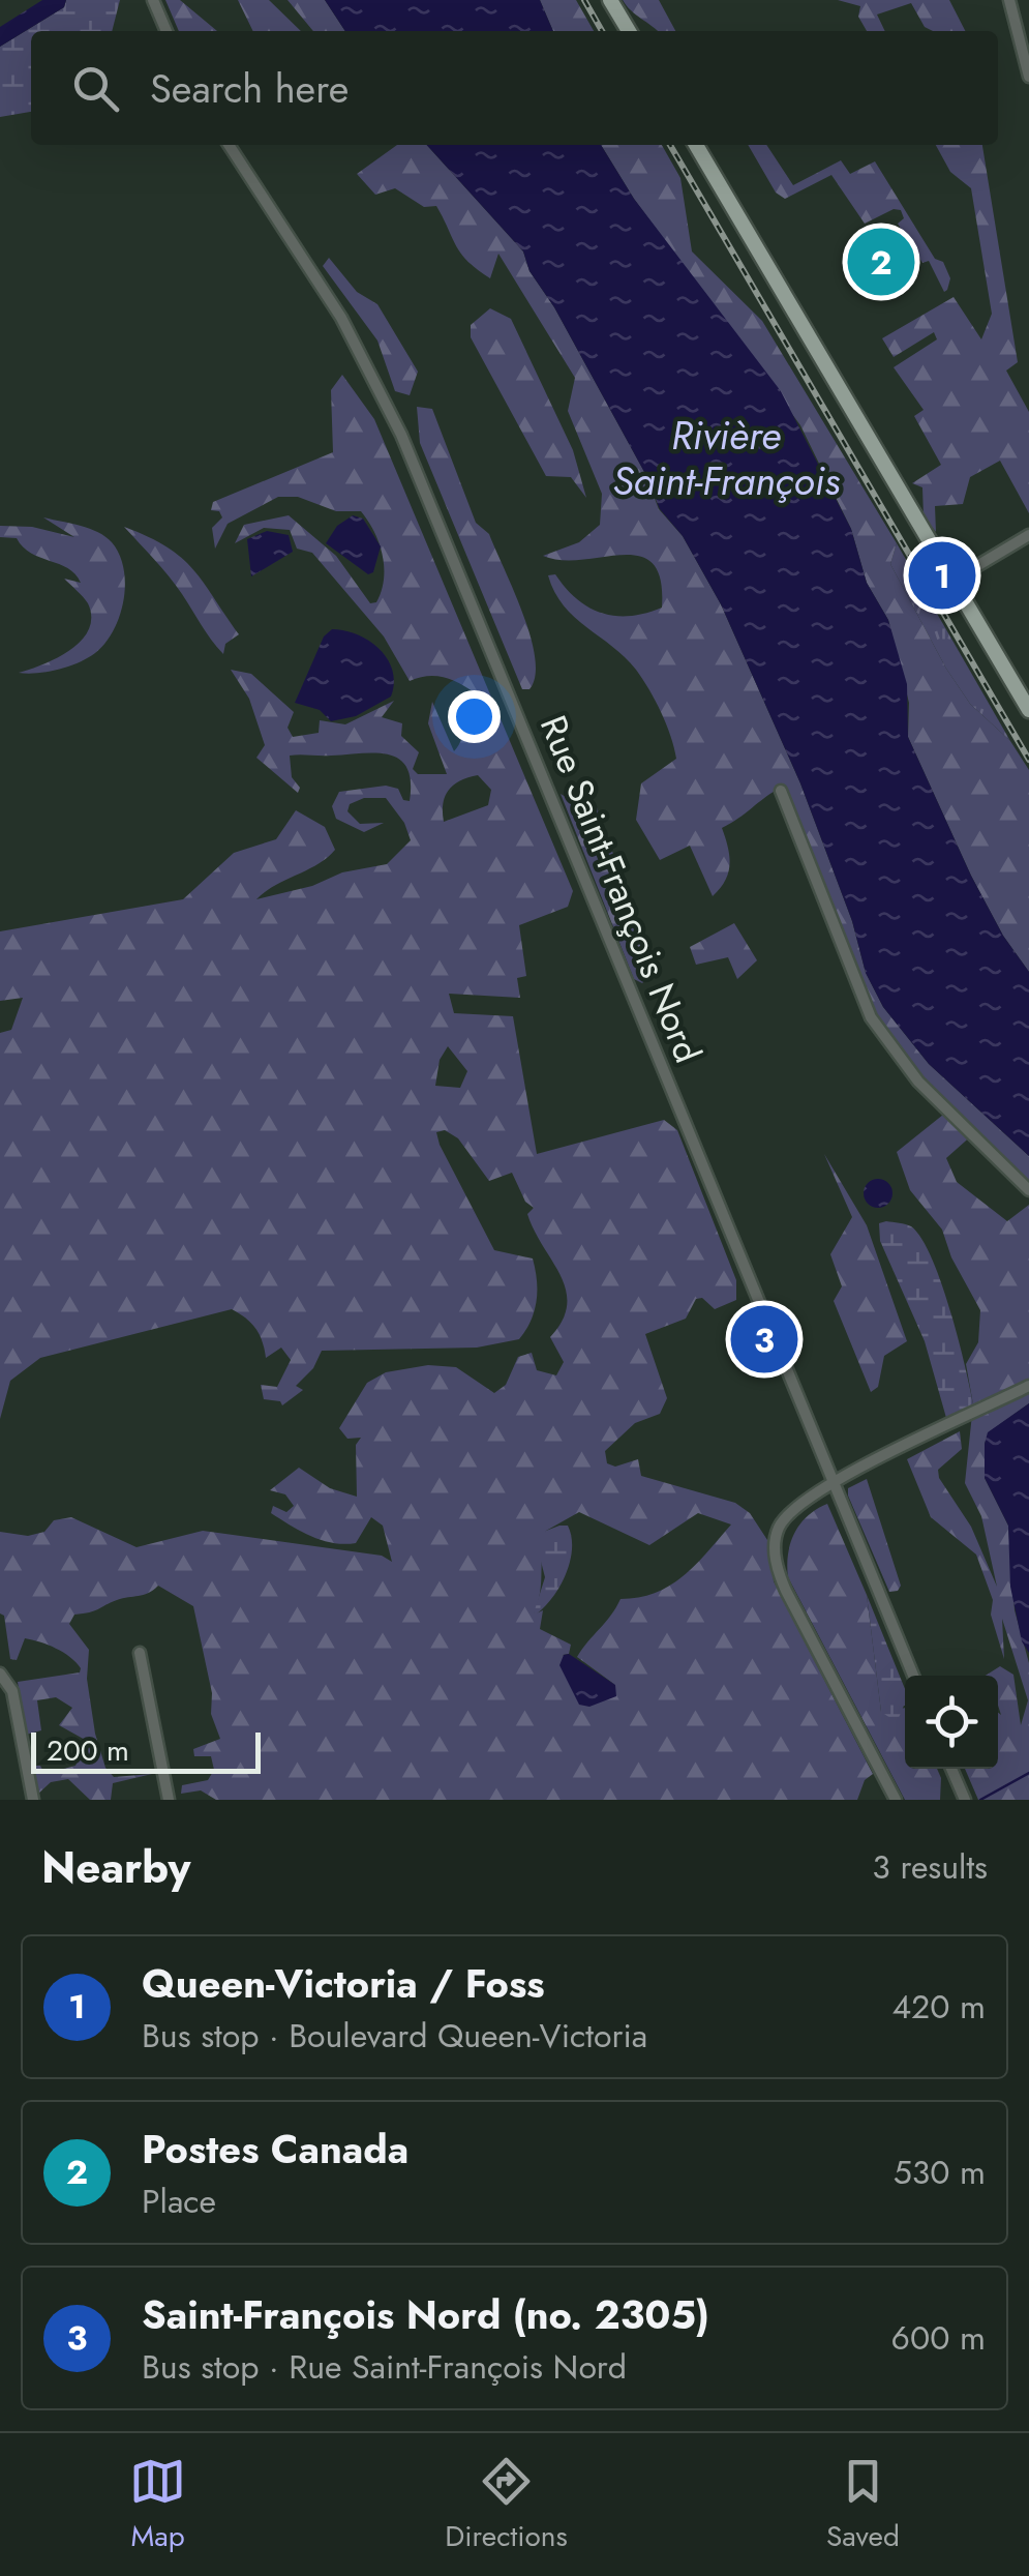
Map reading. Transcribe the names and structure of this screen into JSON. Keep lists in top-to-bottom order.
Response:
{
  "streets": {
    "street": ["Rue Saint-François Nord"]
  },
  "water": ["Rivière Saint-François"],
  "scale_bar": "200 m",
  "page": {
    "search": "Search here",
    "pins": ["2", "1", "3"],
    "scale": "200 m",
    "heading": ["Nearby", "3 results"],
    "list": [
      {
        "mark": "1",
        "name": "Queen-Victoria / Foss",
        "note": "Bus stop · Boulevard Queen-Victoria",
        "value": "420 m"
      },
      {
        "mark": "2",
        "name": "Postes Canada",
        "note": "Place",
        "value": "530 m"
      },
      {
        "mark": "3",
        "name": "Saint-François Nord (no. 2305)",
        "note": "Bus stop · Rue Saint-François Nord",
        "value": "600 m"
      }
    ],
    "nav": ["Map", "Directions", "Saved"]
  }
}
